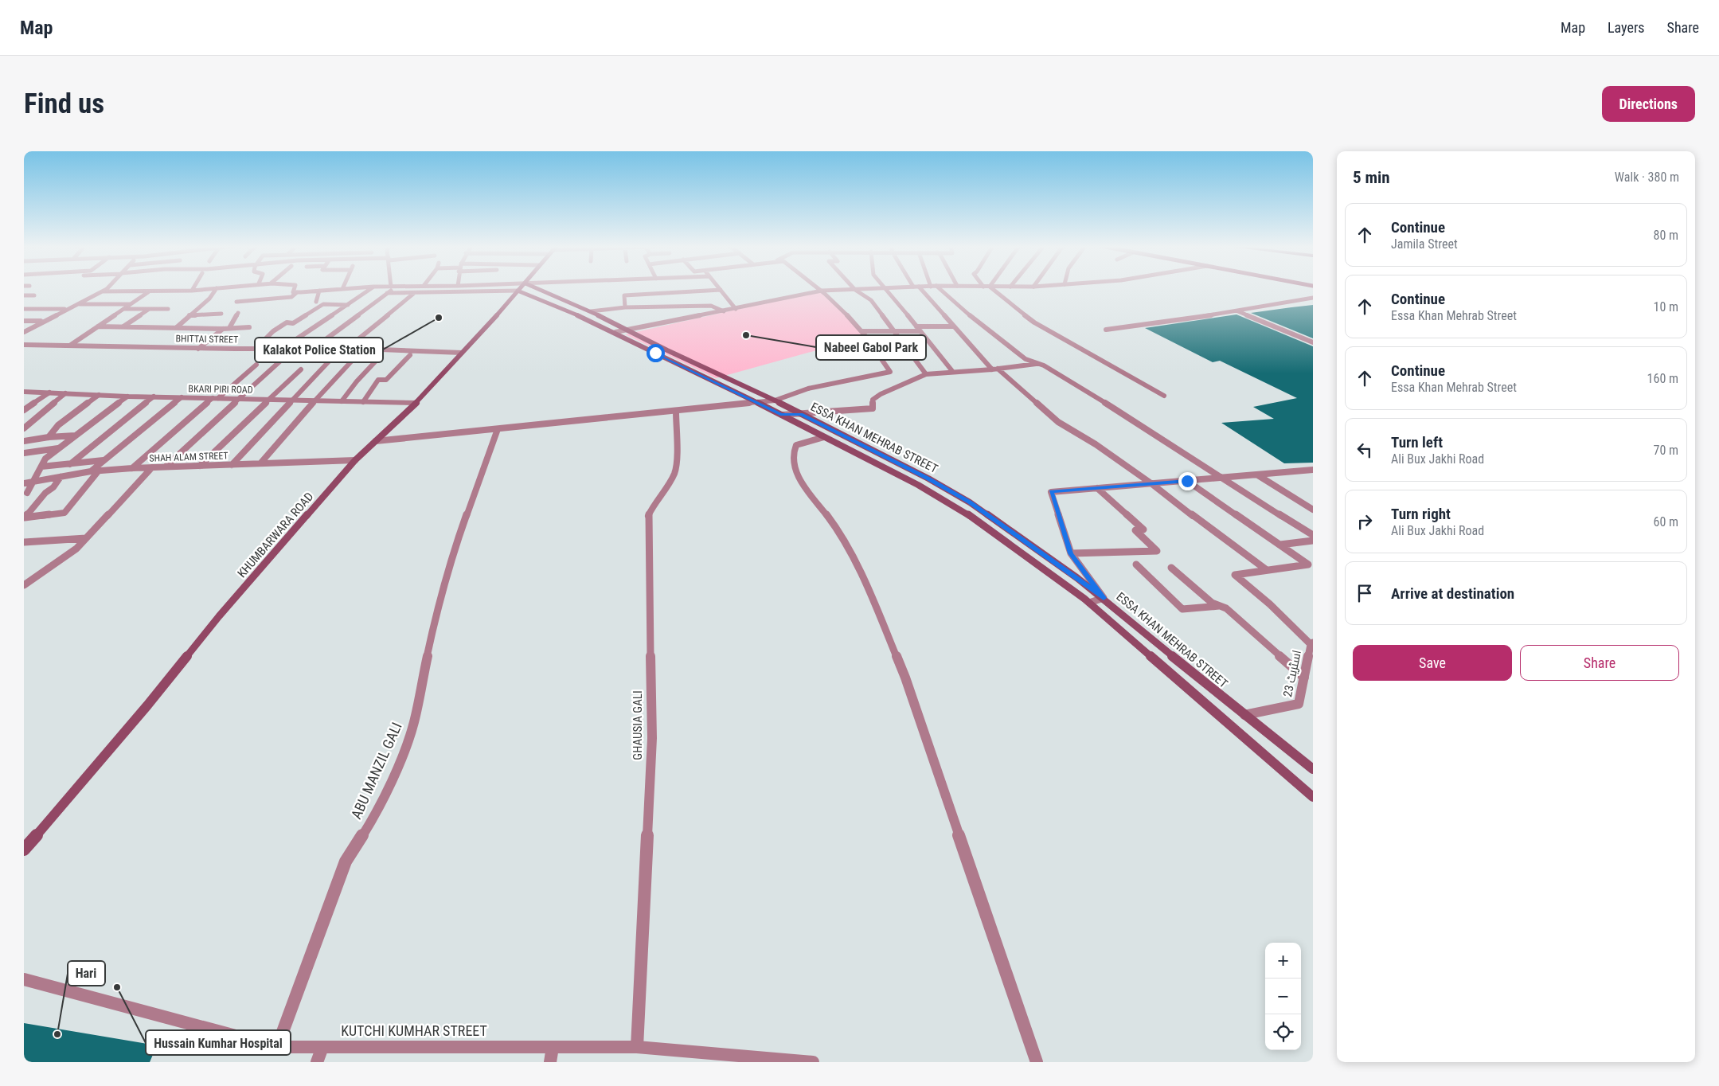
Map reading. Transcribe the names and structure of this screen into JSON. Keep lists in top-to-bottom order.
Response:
{
  "streets": {
    "main road": ["ESSA KHAN MEHRAB STREET", "KHUMBARWARA ROAD"],
    "street": [
      "BHITTAI STREET",
      "BKARI PIRI ROAD",
      "SHAH ALAM STREET",
      "اسٹریٹ 23",
      "GHAUSIA GALI",
      "ABU MANZIL GALI",
      "KUTCHI KUMHAR STREET"
    ]
  },
  "crossings": [
    ["BHITTAI STREET", "KHUMBARWARA ROAD"],
    ["BKARI PIRI ROAD", "KHUMBARWARA ROAD"],
    ["ESSA KHAN MEHRAB STREET", "KHUMBARWARA ROAD"],
    ["ESSA KHAN MEHRAB STREET", "اسٹریٹ 23"],
    ["SHAH ALAM STREET", "KHUMBARWARA ROAD"],
    ["GHAUSIA GALI", "KUTCHI KUMHAR STREET"],
    ["ABU MANZIL GALI", "KUTCHI KUMHAR STREET"]
  ],
  "places": [
    "Kalakot Police Station",
    "Nabeel Gabol Park",
    "Hussain Kumhar Hospital",
    "Hari"
  ],
  "page": {
    "header": "Map",
    "nav": ["Map", "Layers", "Share"],
    "buttons": [
      "Directions",
      ["Save", "Share"]
    ],
    "title": "Find us",
    "heading": ["5 min", "Walk · 380 m"],
    "list": [
      ["Continue", "Jamila Street", "80 m"],
      ["Continue", "Essa Khan Mehrab Street", "10 m"],
      ["Continue", "Essa Khan Mehrab Street", "160 m"],
      ["Turn left", "Ali Bux Jakhi Road", "70 m"],
      ["Turn right", "Ali Bux Jakhi Road", "60 m"],
      "Arrive at destination"
    ],
    "map_buttons": ["+", "−"]
  }
}
